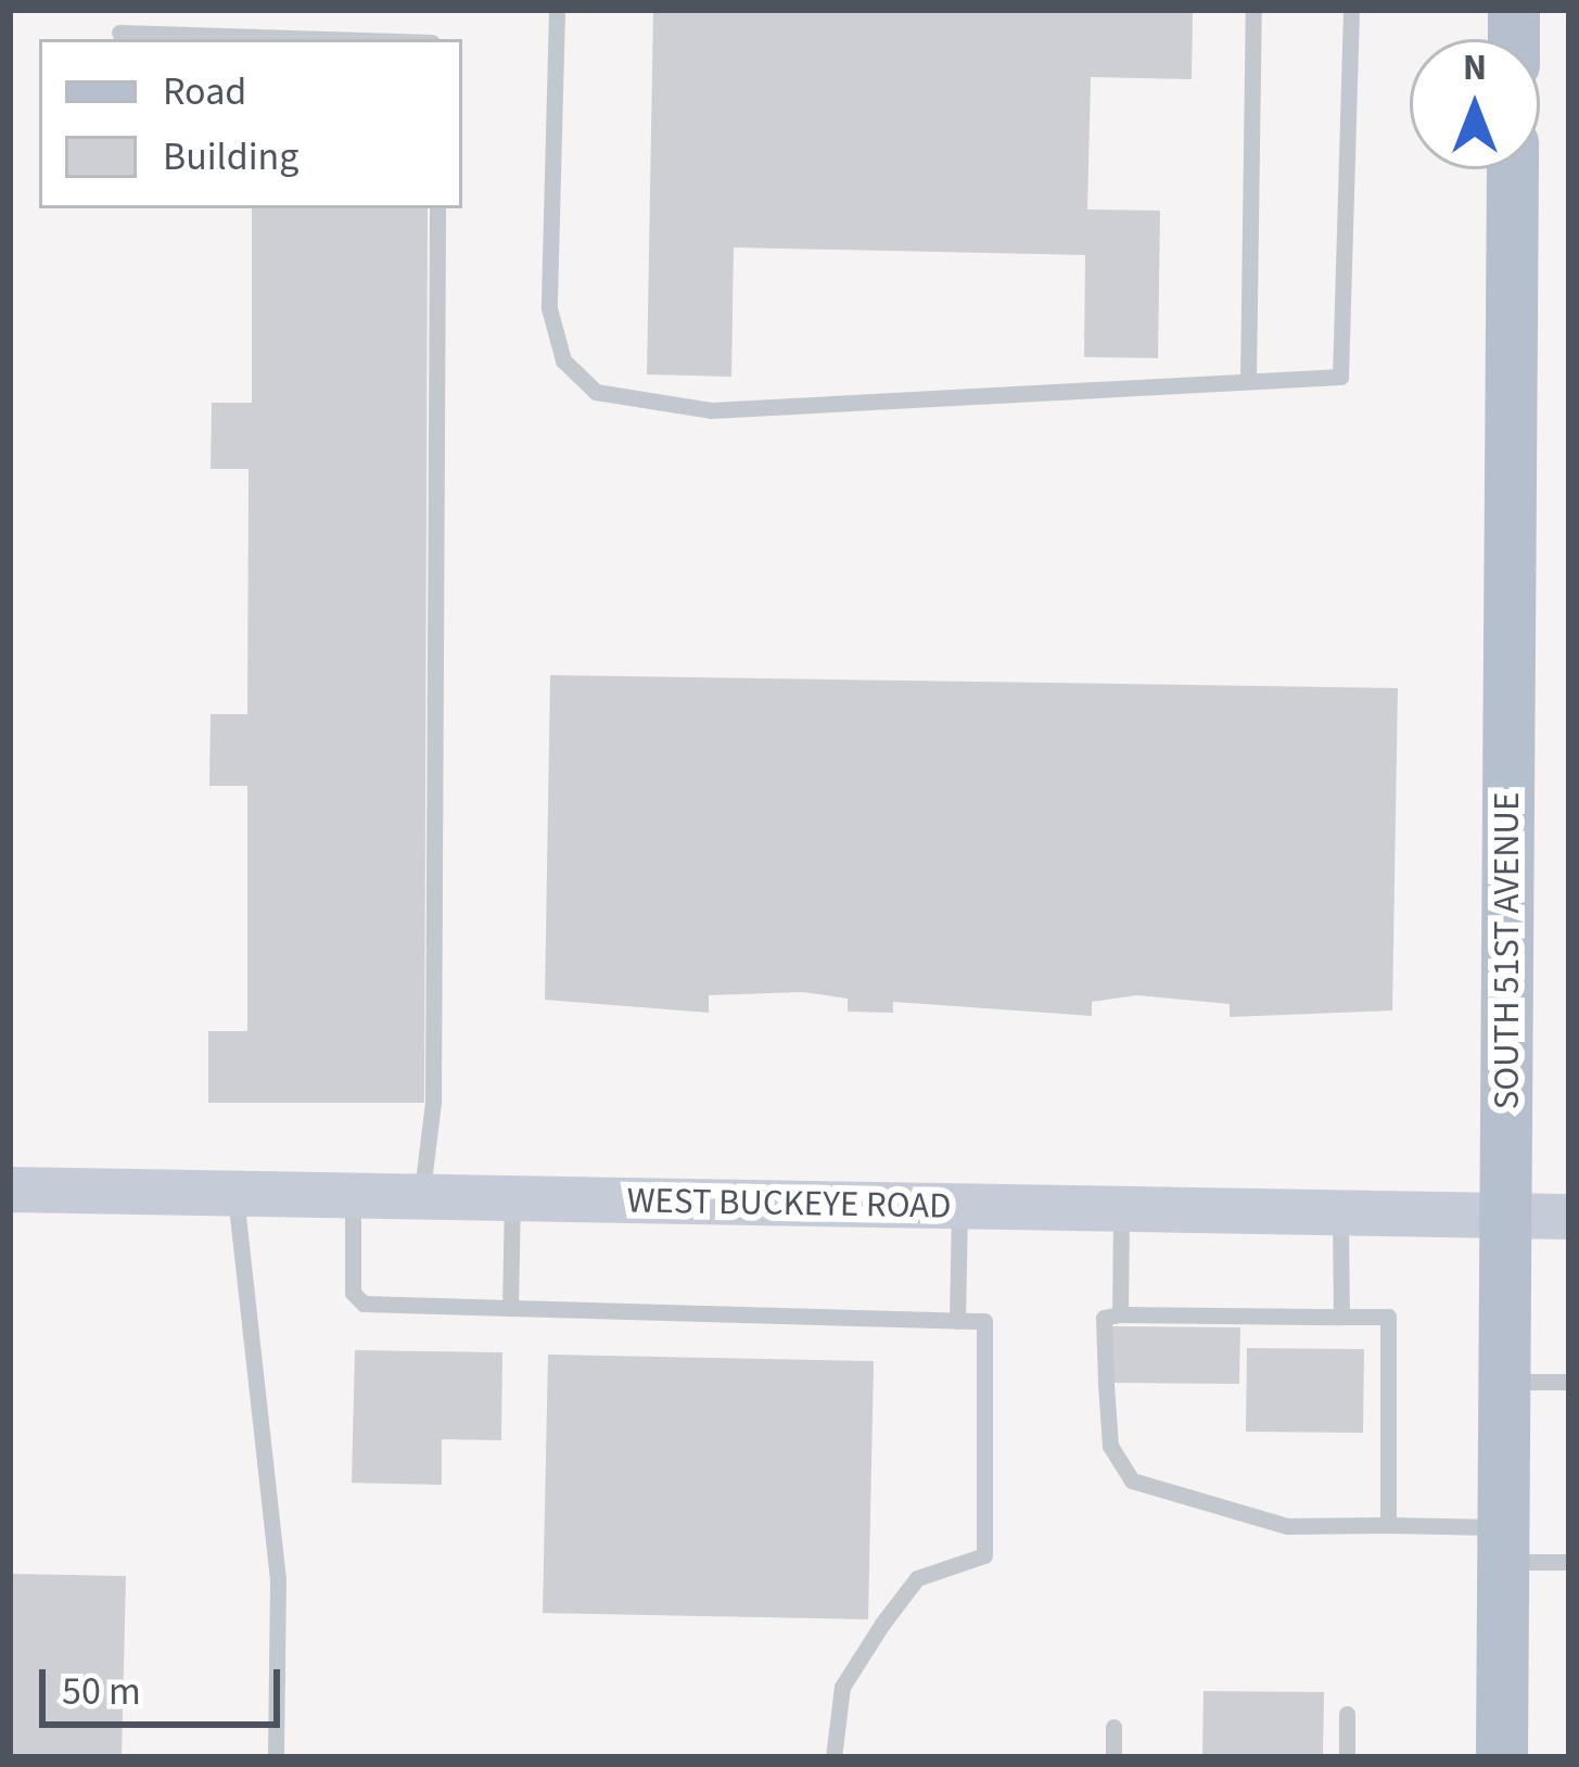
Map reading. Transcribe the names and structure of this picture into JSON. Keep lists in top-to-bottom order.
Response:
{
  "streets": {
    "main road": ["SOUTH 51ST AVENUE", "WEST BUCKEYE ROAD"]
  },
  "crossings": [
    ["SOUTH 51ST AVENUE", "WEST BUCKEYE ROAD"]
  ],
  "legend": ["Road", "Building"],
  "scale_bar": "50 m",
  "north": "top"
}
